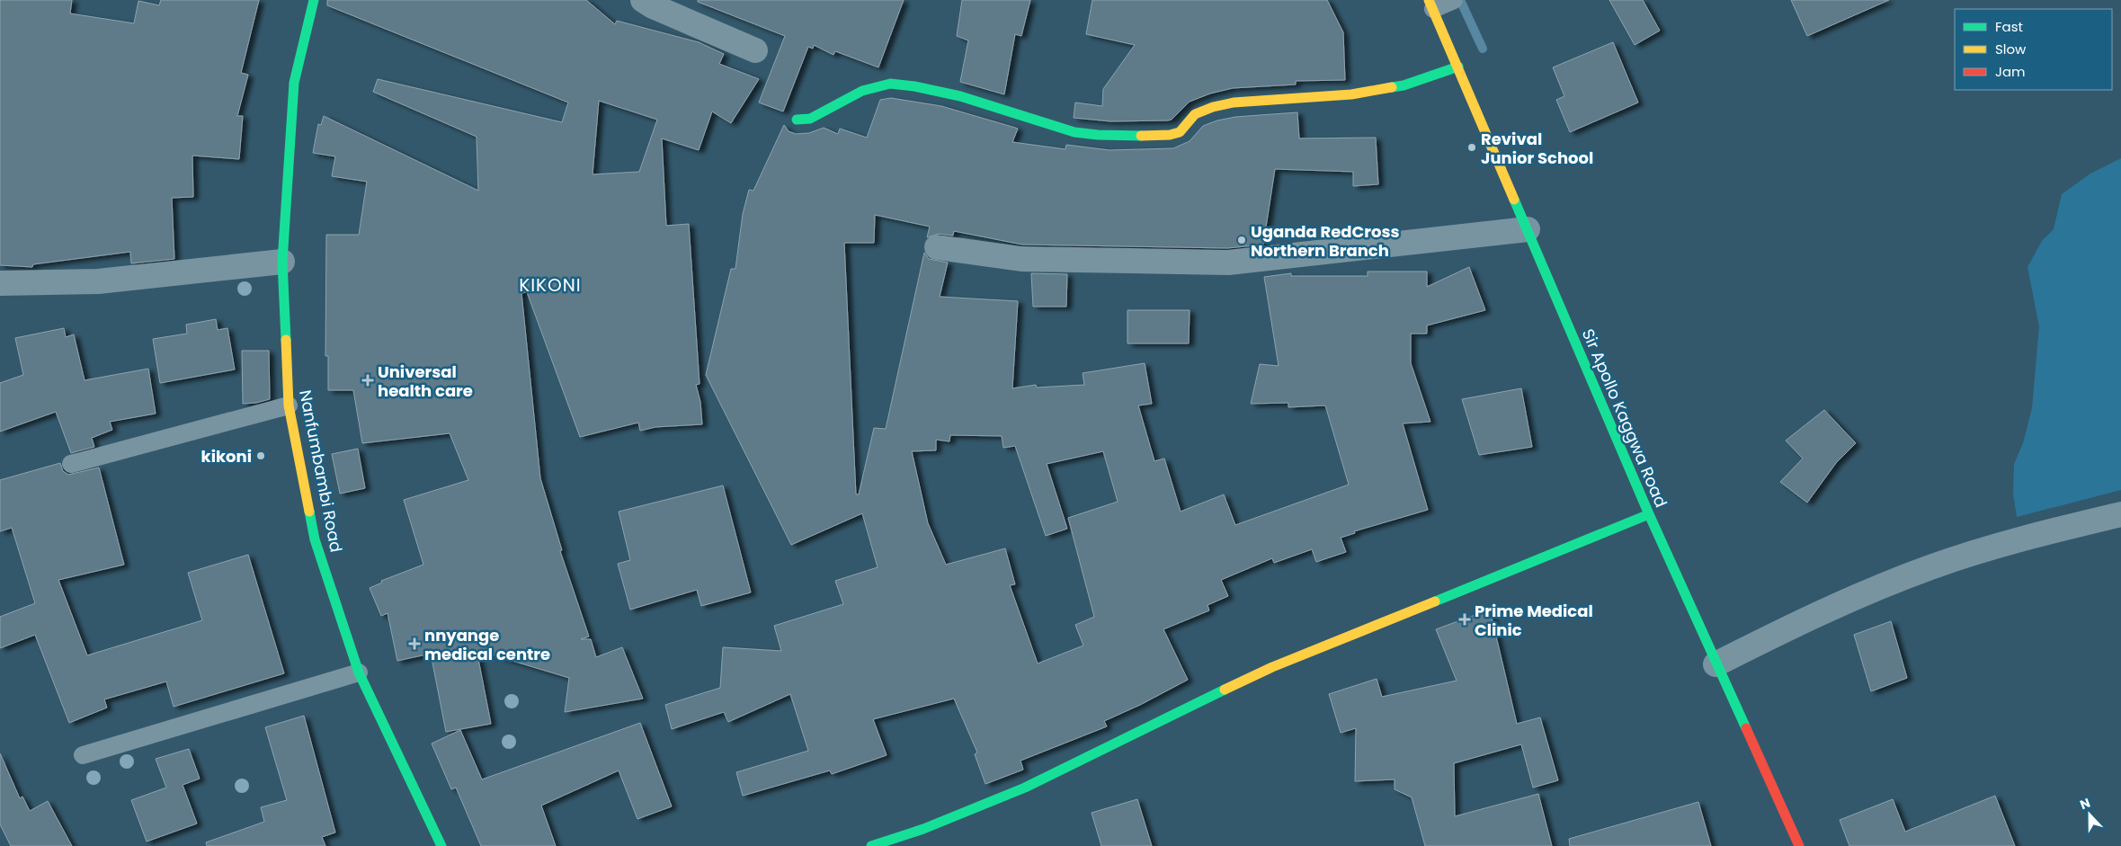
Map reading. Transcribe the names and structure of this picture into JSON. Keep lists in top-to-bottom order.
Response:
{
  "streets": {
    "street": ["Sir Apollo Kaggwa Road", "Nanfumbambi Road"]
  },
  "districts": ["KIKONI"],
  "places": {
    "other": ["Revival Junior School", "Uganda RedCross Northern Branch", "kikoni"],
    "health": ["Universal health care", "Prime Medical Clinic", "nnyange medical centre"]
  },
  "legend": ["Fast", "Slow", "Jam"],
  "north": "top"
}
